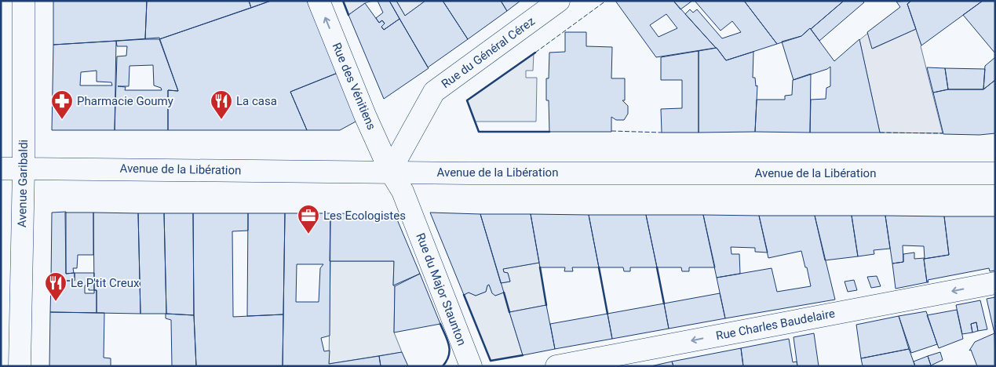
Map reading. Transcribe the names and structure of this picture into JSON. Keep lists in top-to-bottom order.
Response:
{
  "streets": {
    "main road": [
      "Rue du Général Cérez",
      "Rue des Vénitiens",
      "Avenue de la Libération",
      "Avenue Garibaldi",
      "Rue du Major Staunton",
      "Rue Charles Baudelaire"
    ]
  },
  "crossings": [
    ["Rue du Général Cérez", "Rue des Vénitiens"],
    ["Rue du Général Cérez", "Avenue de la Libération"],
    ["Rue du Général Cérez", "Rue du Major Staunton"],
    ["Rue des Vénitiens", "Avenue de la Libération"],
    ["Rue des Vénitiens", "Rue du Major Staunton"],
    ["Avenue de la Libération", "Avenue Garibaldi"],
    ["Avenue de la Libération", "Rue du Major Staunton"]
  ],
  "one_way": ["Rue des Vénitiens", "Rue Charles Baudelaire"],
  "places": {
    "pharmacy": ["Pharmacie Goumy"],
    "restaurant": ["La casa", "Le P'tit Creux"],
    "office": ["Les Ecologistes"]
  }
}
